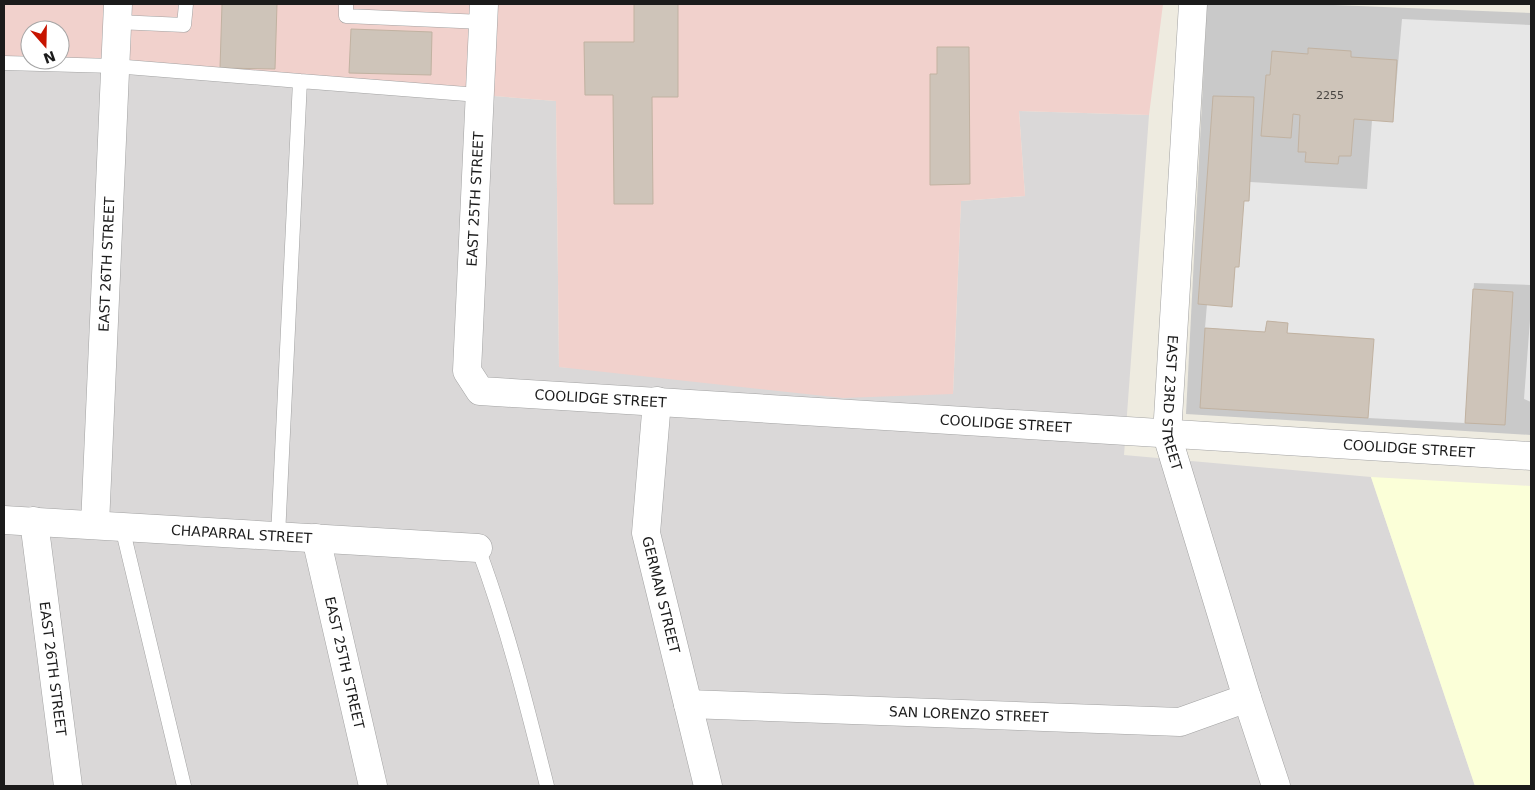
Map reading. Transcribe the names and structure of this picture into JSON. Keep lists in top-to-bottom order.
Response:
{
  "streets": {
    "street": [
      "EAST 25TH STREET",
      "EAST 26TH STREET",
      "COOLIDGE STREET",
      "EAST 23RD STREET",
      "CHAPARRAL STREET",
      "GERMAN STREET",
      "SAN LORENZO STREET"
    ]
  },
  "crossings": [
    ["EAST 25TH STREET", "COOLIDGE STREET"],
    ["EAST 25TH STREET", "CHAPARRAL STREET"],
    ["EAST 26TH STREET", "CHAPARRAL STREET"],
    ["COOLIDGE STREET", "EAST 23RD STREET"],
    ["COOLIDGE STREET", "GERMAN STREET"],
    ["EAST 23RD STREET", "SAN LORENZO STREET"],
    ["GERMAN STREET", "SAN LORENZO STREET"]
  ],
  "house_numbers": ["2255"],
  "north": "bottom"
}
